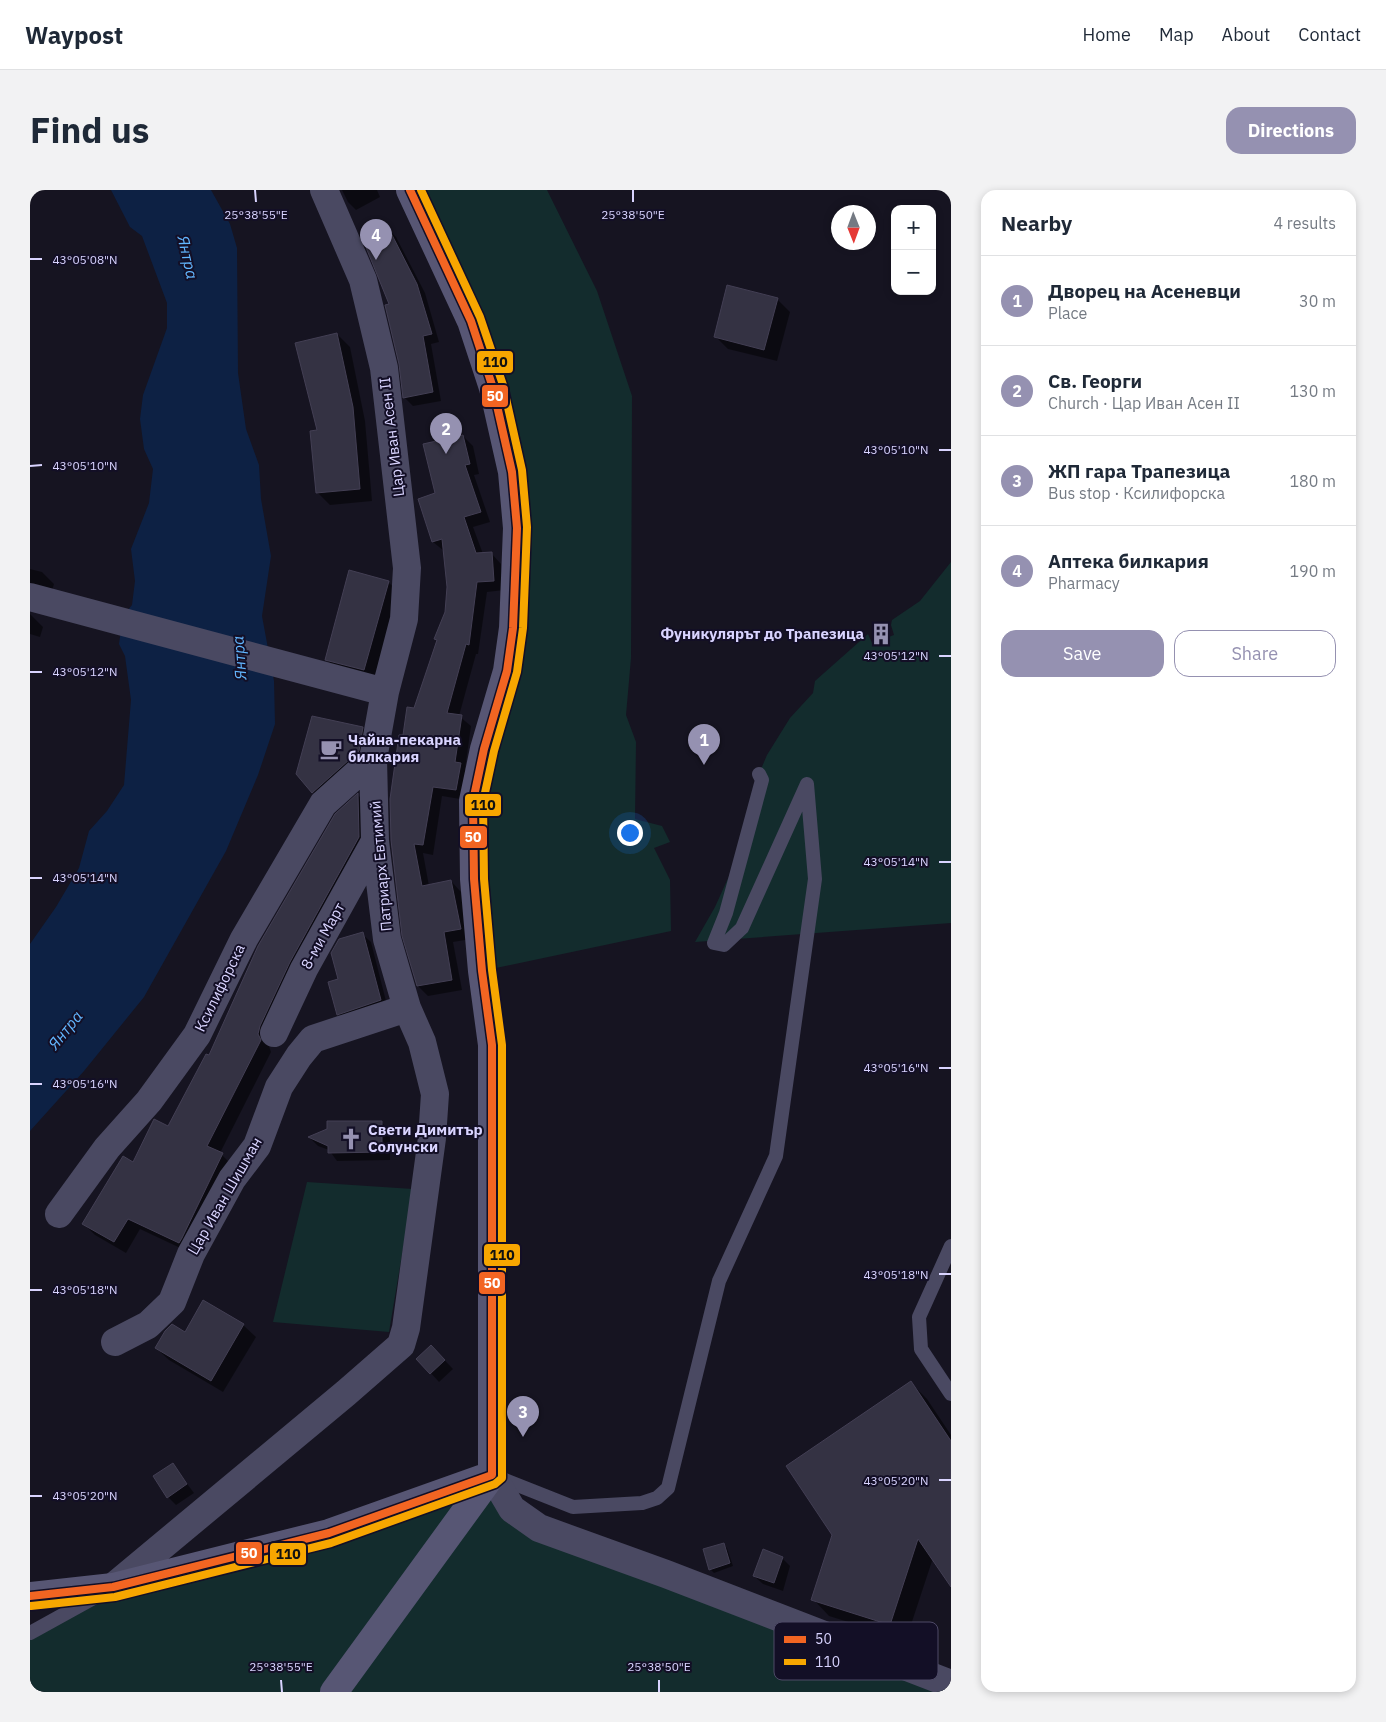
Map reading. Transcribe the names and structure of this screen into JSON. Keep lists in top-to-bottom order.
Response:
{
  "streets": {
    "street": [
      "Цар Иван Асен II",
      "Патриарх Евтимий",
      "8-ми Март",
      "Ксилифорска",
      "Цар Иван Шишман"
    ]
  },
  "crossings": [
    ["Цар Иван Асен II", "Патриарх Евтимий"],
    ["Патриарх Евтимий", "8-ми Март"],
    ["Патриарх Евтимий", "Ксилифорска"],
    ["Патриарх Евтимий", "Цар Иван Шишман"]
  ],
  "water": ["Янтра"],
  "places": {
    "building": ["Фуникулярът до Трапезица"],
    "cafe": ["Чайна-пекарна билкария"],
    "church": ["Свети Димитър Солунски"]
  },
  "lines": ["transit line 50", "transit line 110"],
  "legend": ["50", "110"],
  "north": "bottom",
  "page": {
    "header": "Waypost",
    "nav": [
      "Home",
      "Map",
      "About",
      "Contact"
    ],
    "title": "Find us",
    "buttons": [
      "Directions",
      ["Save", "Share"]
    ],
    "heading": ["Nearby", "4 results"],
    "map_buttons": ["+", "−"],
    "pins": [
      "4",
      "2",
      "1",
      "3"
    ],
    "list": [
      {
        "mark": "1",
        "name": "Дворец на Асеневци",
        "note": "Place",
        "value": "30 m"
      },
      {
        "mark": "2",
        "name": "Св. Георги",
        "note": "Church · Цар Иван Асен II",
        "value": "130 m"
      },
      {
        "mark": "3",
        "name": "ЖП гара Трапезица",
        "note": "Bus stop · Ксилифорска",
        "value": "180 m"
      },
      {
        "mark": "4",
        "name": "Аптека билкария",
        "note": "Pharmacy",
        "value": "190 m"
      }
    ]
  },
  "coordinates": [
    "25°38'55\"E",
    "25°38'50\"E",
    "43°05'08\"N",
    "43°05'10\"N",
    "43°05'12\"N",
    "43°05'14\"N",
    "43°05'16\"N",
    "43°05'18\"N",
    "43°05'20\"N"
  ]
}
